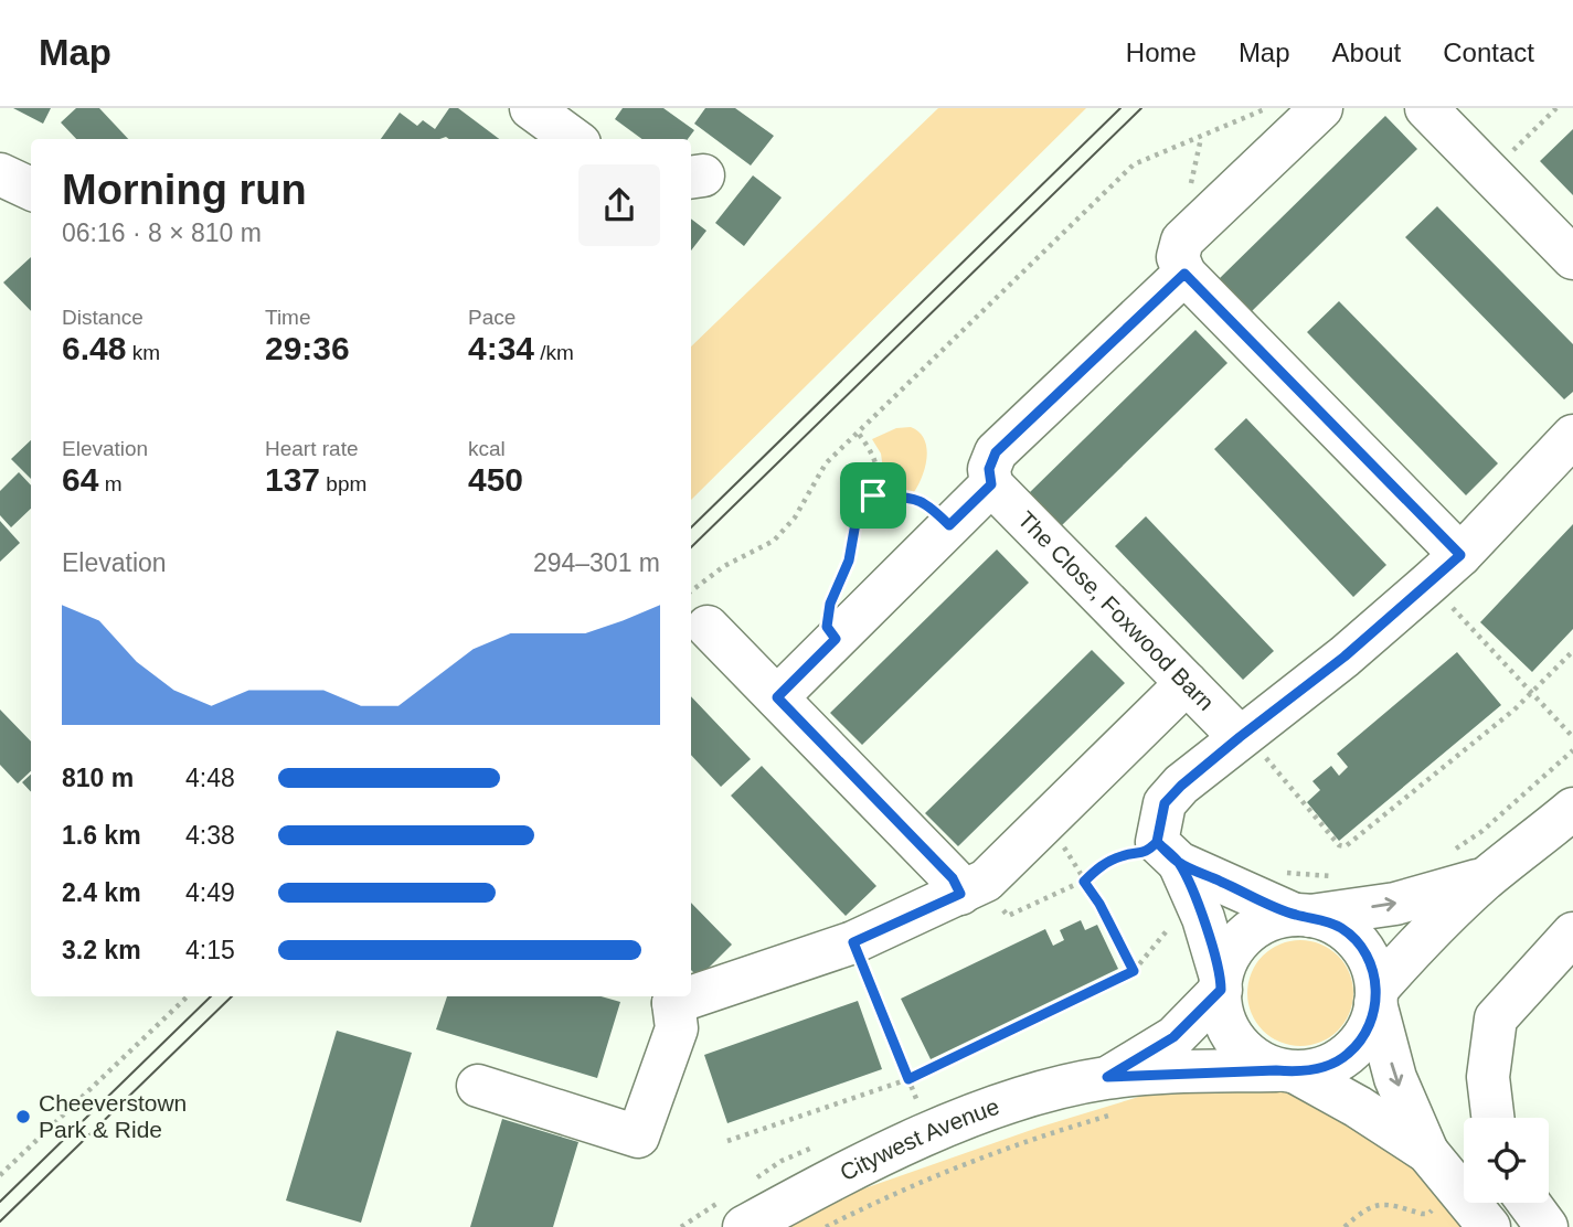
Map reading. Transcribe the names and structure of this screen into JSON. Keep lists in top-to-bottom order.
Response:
{
  "streets": {
    "street": ["The Close, Foxwood Barn", "Citywest Avenue"]
  },
  "places": ["Cheeverstown Park & Ride"],
  "page": {
    "header": "Map",
    "nav": [
      "Home",
      "Map",
      "About",
      "Contact"
    ],
    "heading": ["Morning run", "06:16 · 8 × 810 m"],
    "stats": [
      ["Distance", "6.48 km"],
      ["Time", "29:36"],
      ["Pace", "4:34 /km"],
      ["Elevation", "64 m"],
      ["Heart rate", "137 bpm"],
      ["kcal", "450"]
    ],
    "chart": ["Elevation", "294–301 m"],
    "list": [
      {
        "name": "810 m",
        "note": "4:48"
      },
      {
        "name": "1.6 km",
        "note": "4:38"
      },
      {
        "name": "2.4 km",
        "note": "4:49"
      },
      {
        "name": "3.2 km",
        "note": "4:15"
      }
    ]
  }
}
